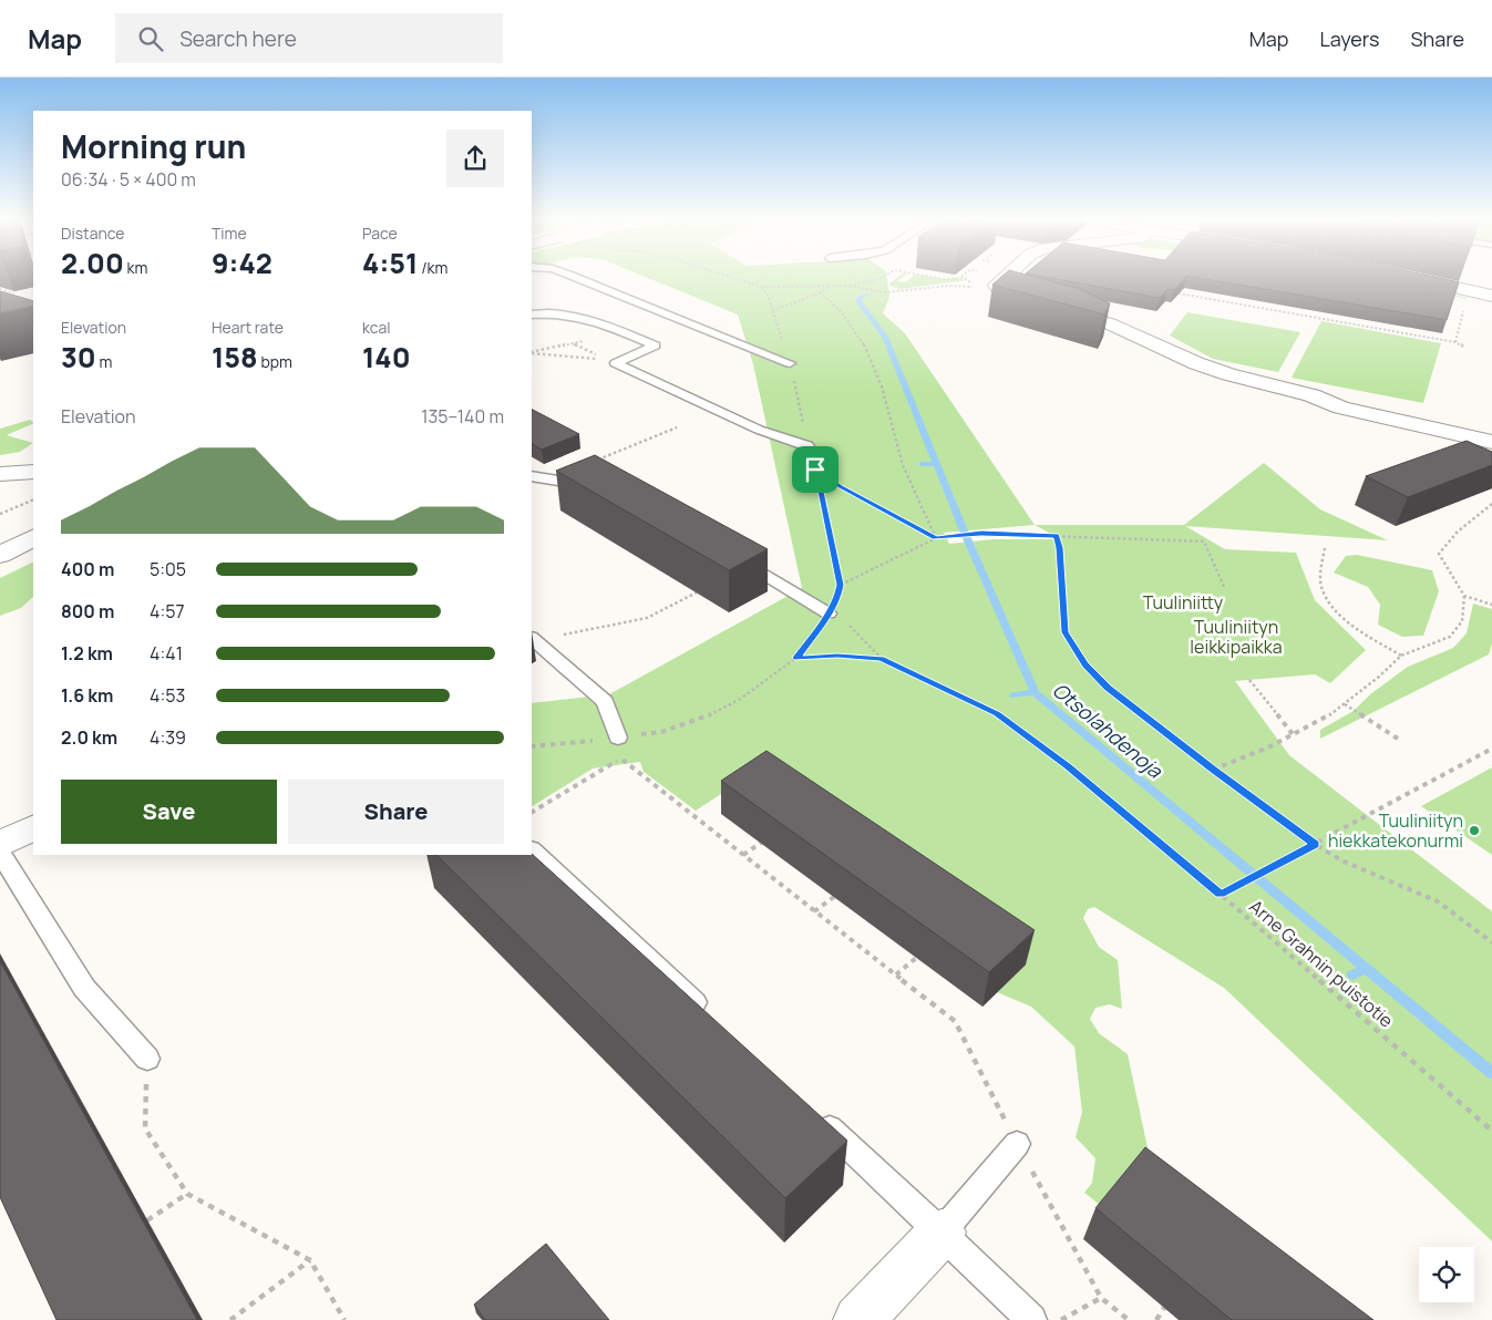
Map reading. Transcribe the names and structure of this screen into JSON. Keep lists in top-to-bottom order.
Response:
{
  "streets": {
    "path": ["Arne Grahnin puistotie"]
  },
  "water": ["Otsolahdenoja"],
  "parks": ["Tuuliniitty", "Tuuliniityn leikkipaikka"],
  "places": ["Tuuliniityn hiekkatekonurmi"],
  "page": {
    "header": "Map",
    "search": "Search here",
    "nav": ["Map", "Layers", "Share"],
    "heading": ["Morning run", "06:34 · 5 × 400 m"],
    "stats": [
      ["Distance", "2.00 km"],
      ["Time", "9:42"],
      ["Pace", "4:51 /km"],
      ["Elevation", "30 m"],
      ["Heart rate", "158 bpm"],
      ["kcal", "140"]
    ],
    "chart": ["Elevation", "135–140 m"],
    "list": [
      {
        "name": "400 m",
        "note": "5:05"
      },
      {
        "name": "800 m",
        "note": "4:57"
      },
      {
        "name": "1.2 km",
        "note": "4:41"
      },
      {
        "name": "1.6 km",
        "note": "4:53"
      },
      {
        "name": "2.0 km",
        "note": "4:39"
      }
    ],
    "buttons": ["Save", "Share"]
  }
}
